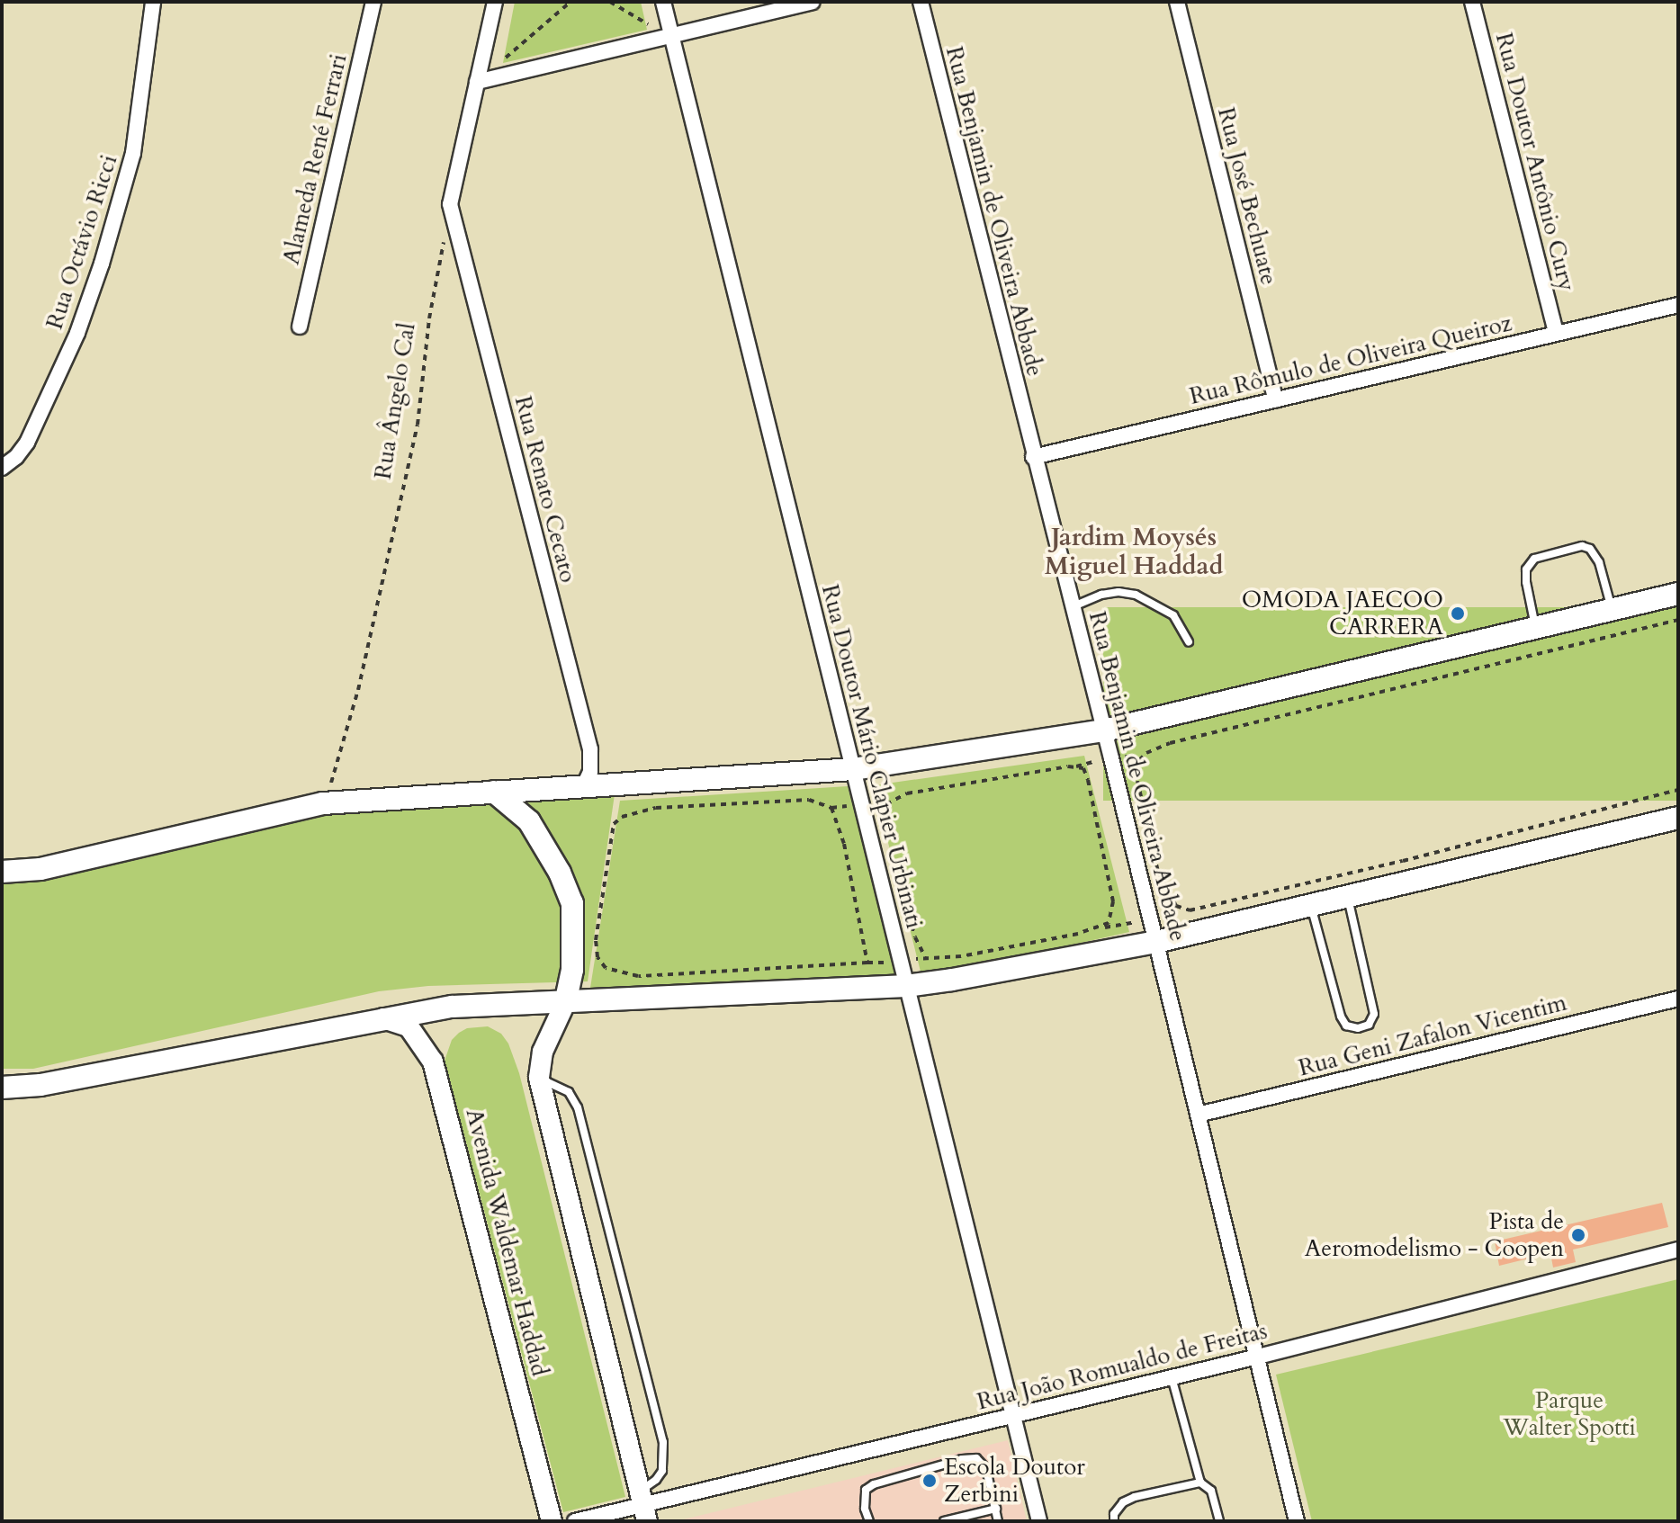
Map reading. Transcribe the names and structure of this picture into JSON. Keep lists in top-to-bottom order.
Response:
{
  "streets": {
    "main road": ["Avenida Waldemar Haddad"],
    "street": [
      "Alameda René Ferrari",
      "Rua Doutor Antônio Cury",
      "Rua José Bechuate",
      "Rua Benjamin de Oliveira Abbade",
      "Rua Octávio Ricci",
      "Rua Rômulo de Oliveira Queiroz",
      "Rua Renato Cecato",
      "Rua Doutor Mário Clapier Urbinati",
      "Rua Geni Zafalon Vicentim",
      "Rua João Romualdo de Freitas"
    ],
    "path": ["Rua Ângelo Cal"]
  },
  "crossings": [
    ["Rua Doutor Antônio Cury", "Rua Rômulo de Oliveira Queiroz"],
    ["Rua José Bechuate", "Rua Rômulo de Oliveira Queiroz"],
    ["Rua Benjamin de Oliveira Abbade", "Rua Rômulo de Oliveira Queiroz"],
    ["Rua Benjamin de Oliveira Abbade", "Rua Geni Zafalon Vicentim"],
    ["Rua Benjamin de Oliveira Abbade", "Rua João Romualdo de Freitas"],
    ["Rua Ângelo Cal", "Rua Renato Cecato"],
    ["Rua Doutor Mário Clapier Urbinati", "Rua João Romualdo de Freitas"]
  ],
  "districts": ["Jardim Moysés Miguel Haddad"],
  "parks": ["Parque Walter Spotti"],
  "places": ["OMODA JAECOO CARRERA", "Pista de Aeromodelismo - Coopen", "Escola Doutor Zerbini"]
}
